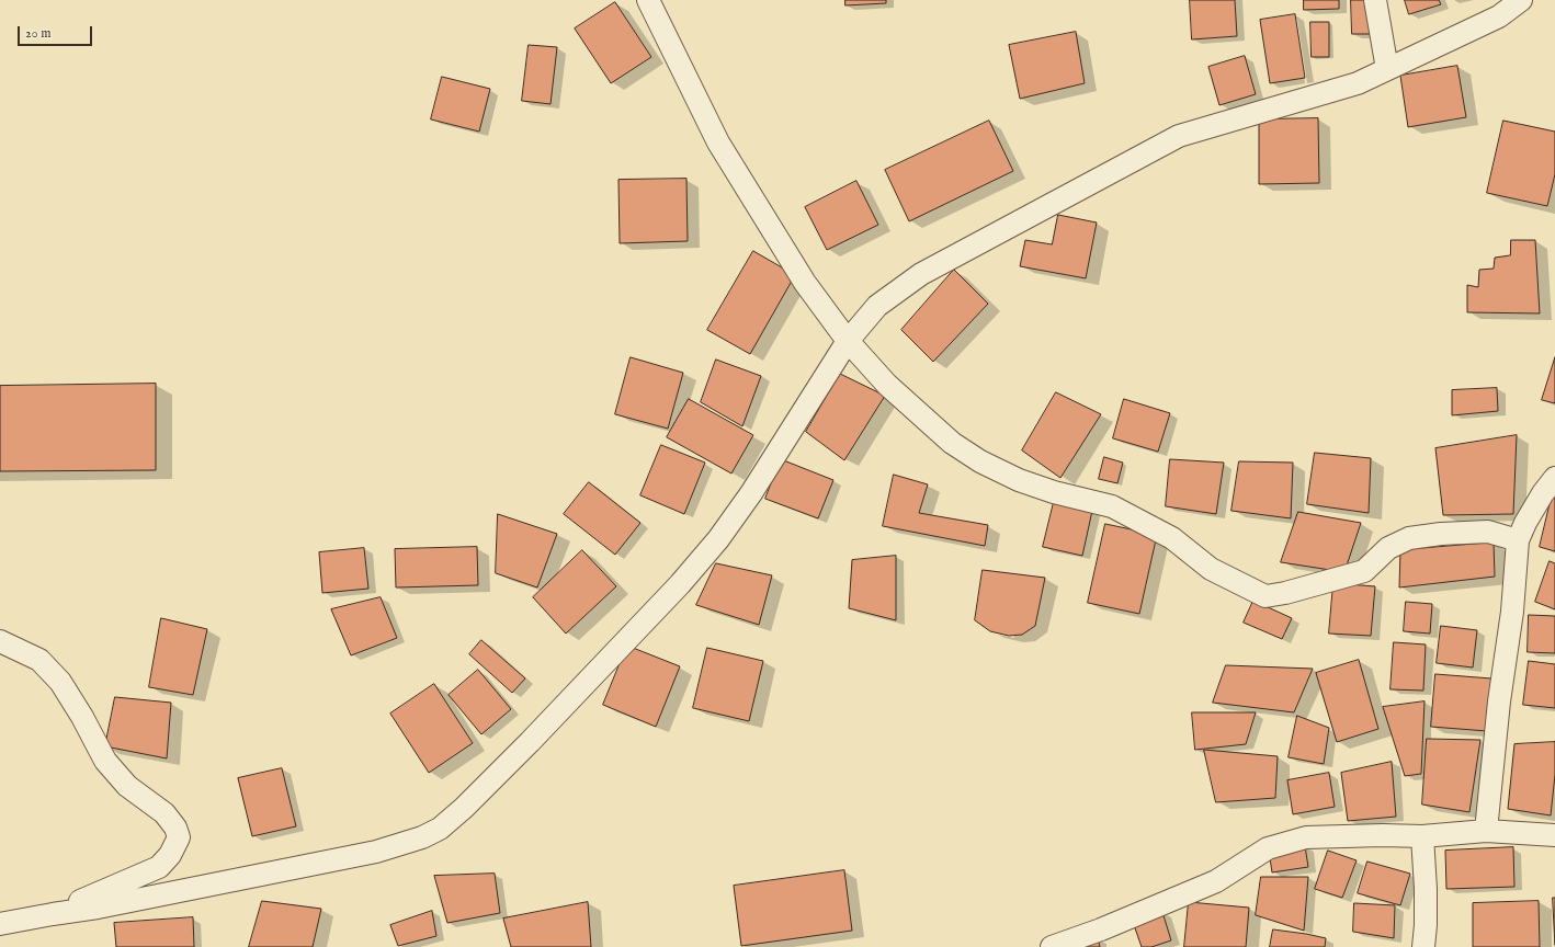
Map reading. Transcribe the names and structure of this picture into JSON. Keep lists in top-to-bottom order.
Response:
{
  "scale_bar": "20 m"
}
